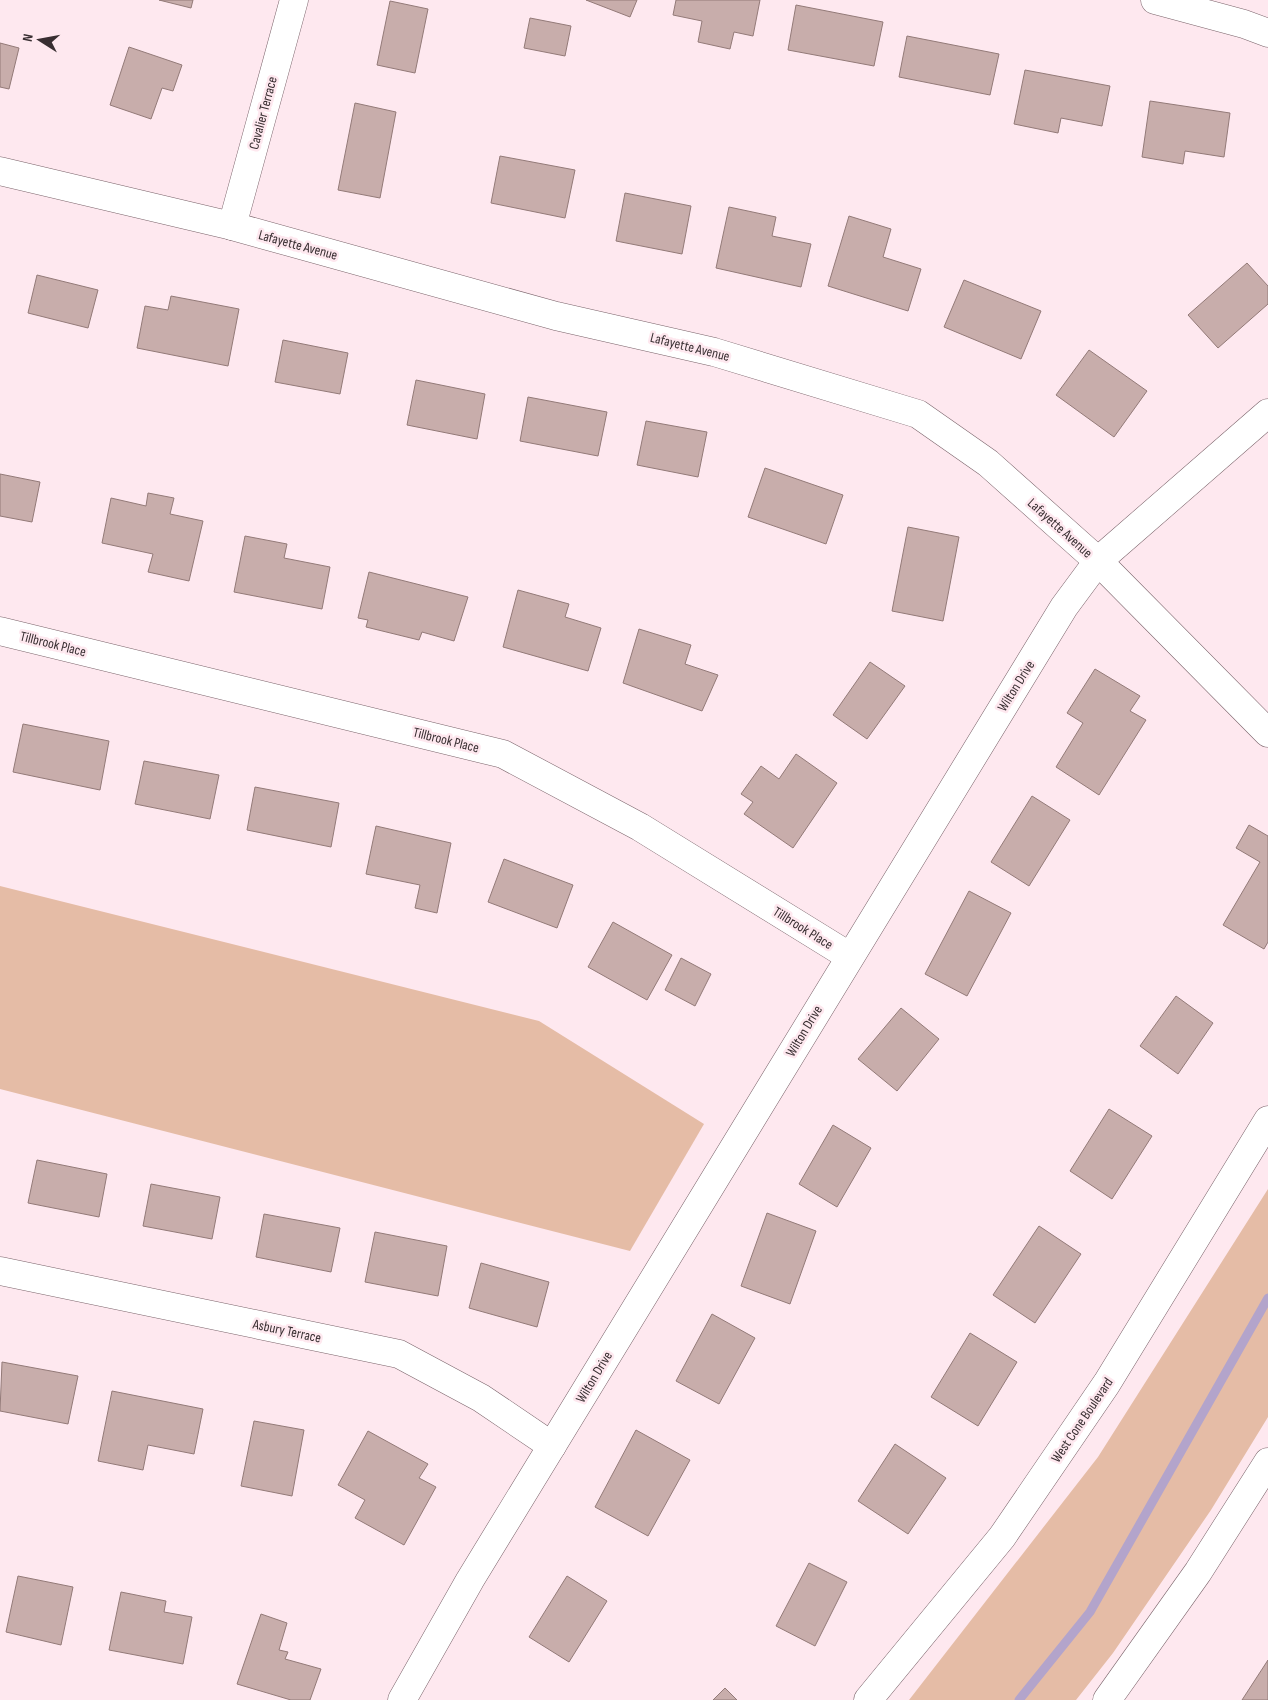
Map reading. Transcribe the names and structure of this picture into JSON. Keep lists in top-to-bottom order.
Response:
{
  "streets": {
    "street": [
      "Cavalier Terrace",
      "Lafayette Avenue",
      "Tillbrook Place",
      "Wilton Drive",
      "Asbury Terrace",
      "West Cone Boulevard"
    ]
  },
  "crossings": [
    ["Cavalier Terrace", "Lafayette Avenue"],
    ["Lafayette Avenue", "Wilton Drive"],
    ["Tillbrook Place", "Wilton Drive"],
    ["Wilton Drive", "Asbury Terrace"]
  ],
  "north": "left"
}
